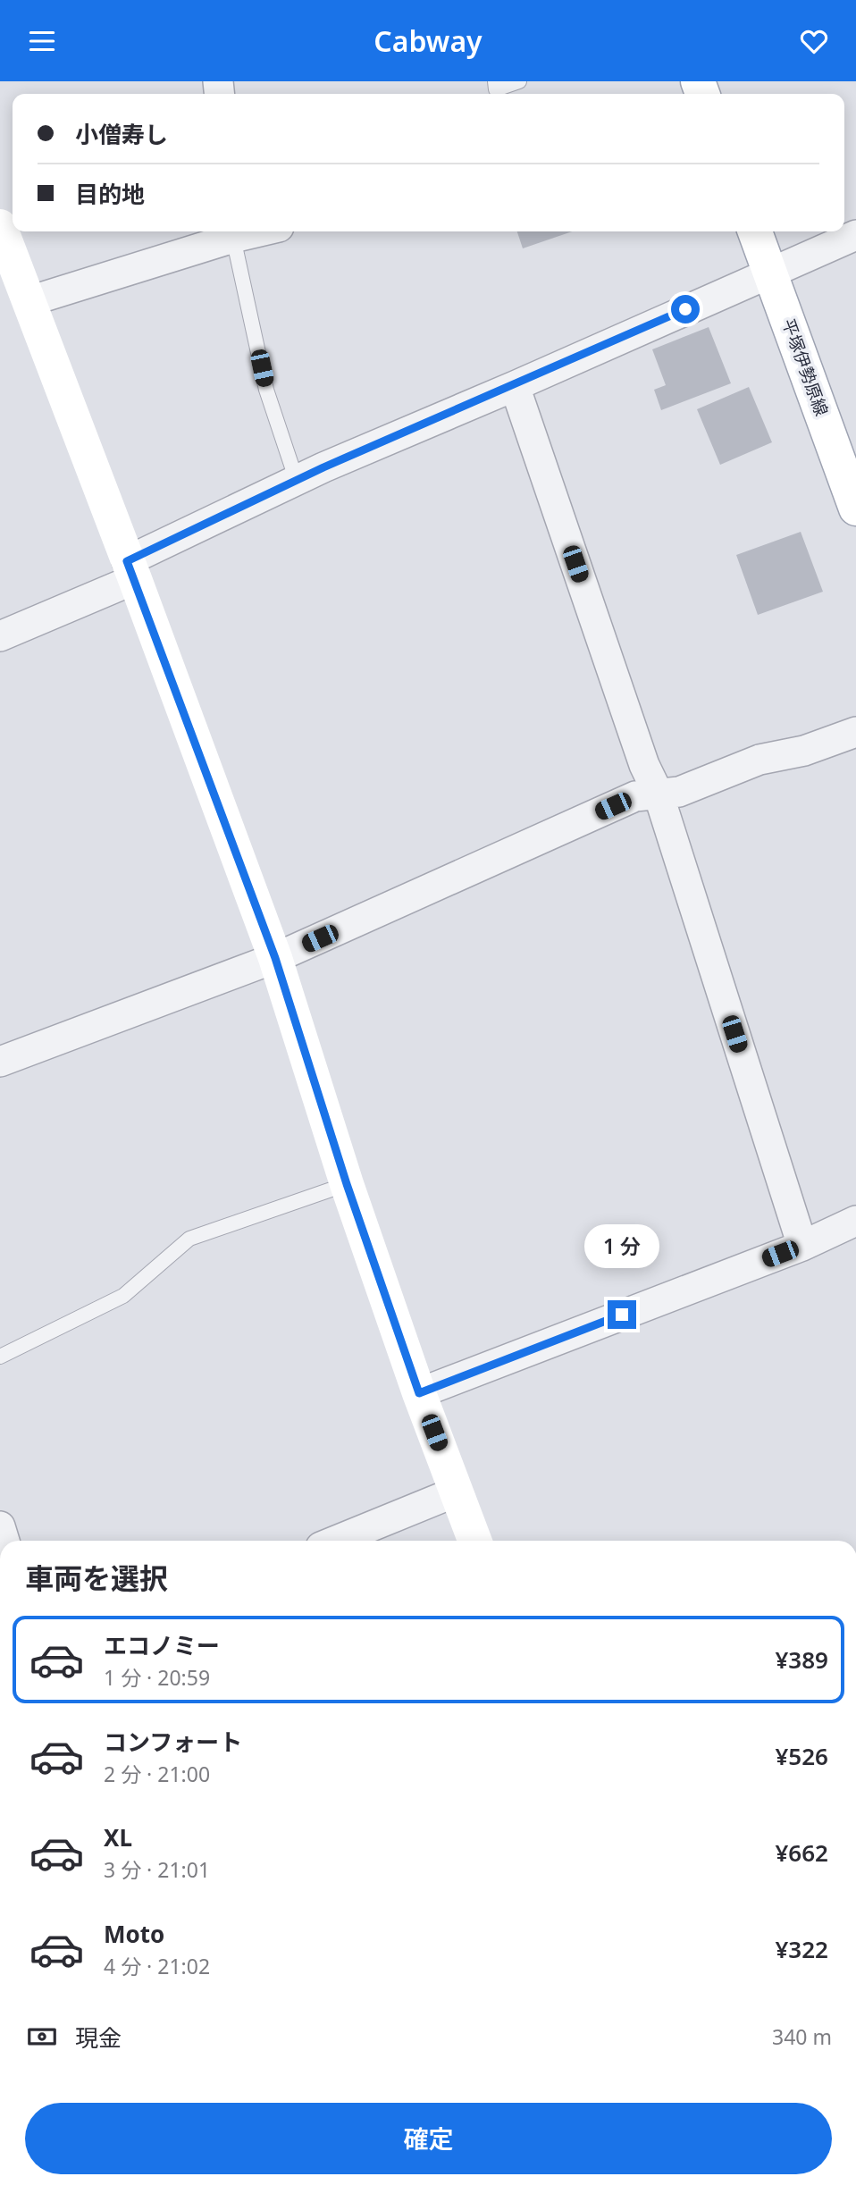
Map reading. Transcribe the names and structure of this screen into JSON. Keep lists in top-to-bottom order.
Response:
{
  "streets": {
    "street": ["平塚伊勢原線"]
  },
  "page": {
    "header": "Cabway",
    "banner": ["小僧寿し", "目的地"],
    "bubble": "1 分",
    "heading": "車両を選択",
    "list": [
      {
        "name": "エコノミー",
        "note": "1 分 · 20:59",
        "value": "¥389"
      },
      {
        "name": "コンフォート",
        "note": "2 分 · 21:00",
        "value": "¥526"
      },
      {
        "name": "XL",
        "note": "3 分 · 21:01",
        "value": "¥662"
      },
      {
        "name": "Moto",
        "note": "4 分 · 21:02",
        "value": "¥322"
      }
    ],
    "pay": ["現金", "340 m"],
    "buttons": "確定"
  }
}
